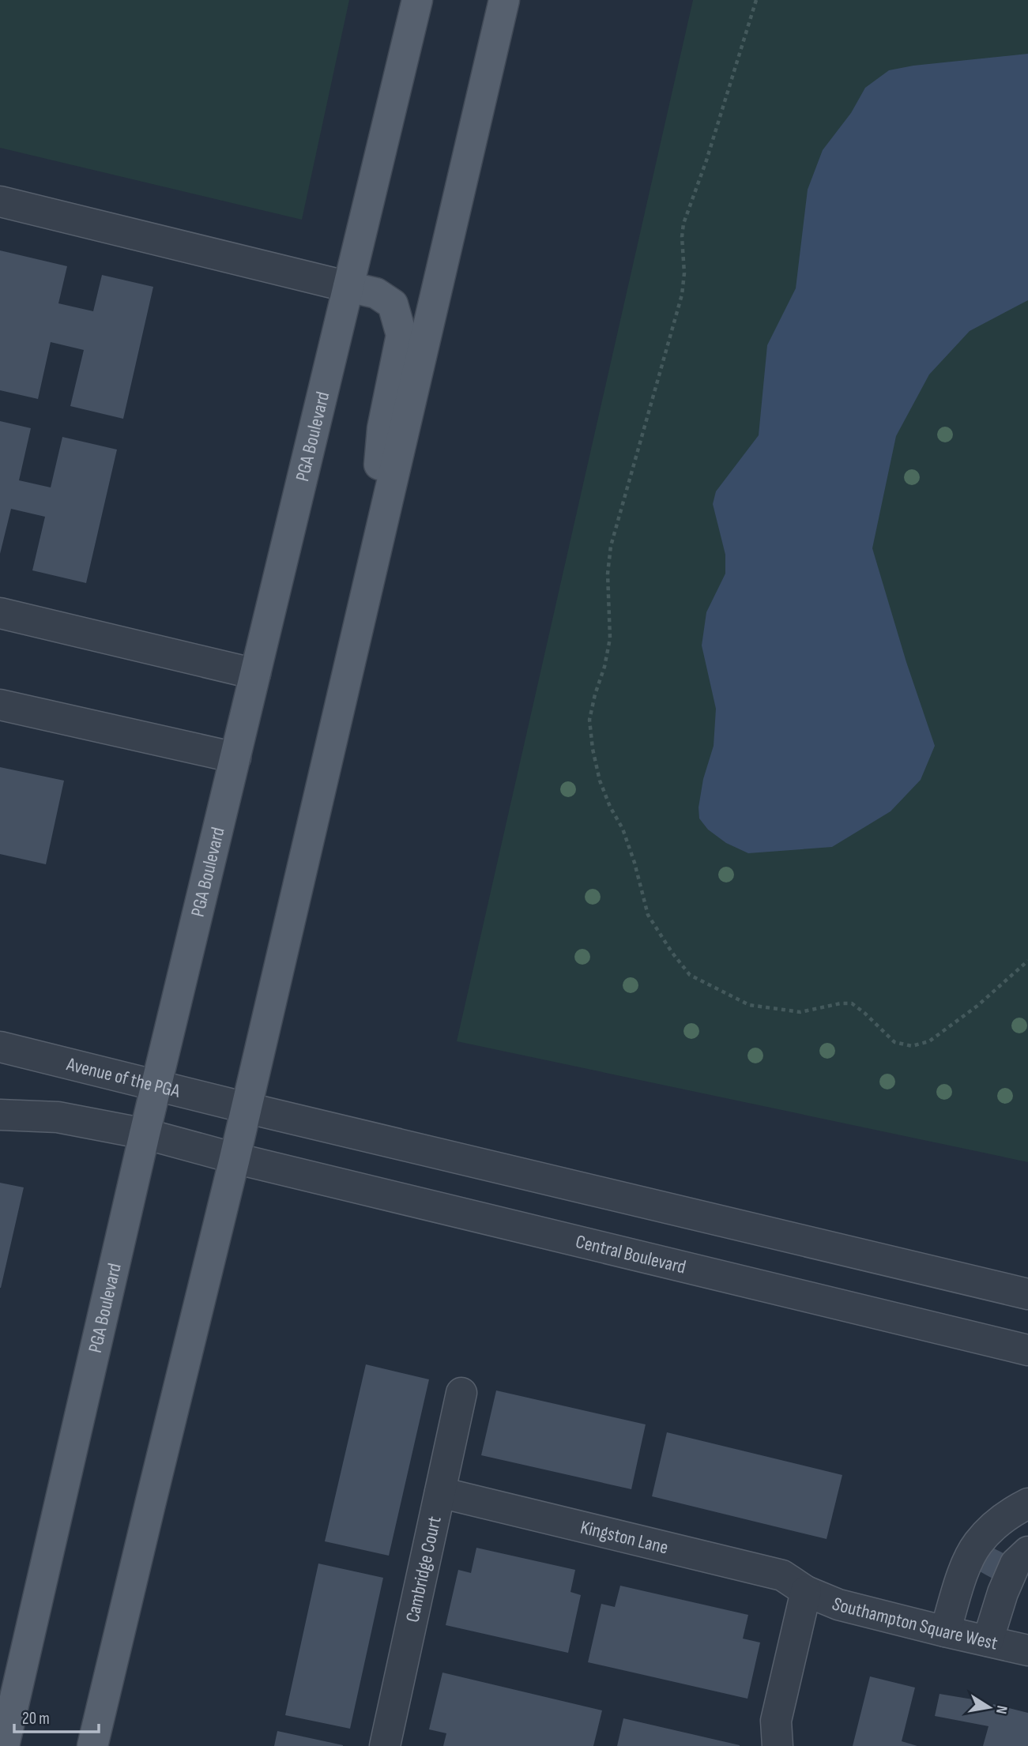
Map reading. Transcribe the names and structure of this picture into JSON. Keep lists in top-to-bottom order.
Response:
{
  "streets": {
    "main road": ["PGA Boulevard"],
    "street": [
      "Avenue of the PGA",
      "Central Boulevard",
      "Kingston Lane",
      "Cambridge Court",
      "Southampton Square West"
    ]
  },
  "crossings": [
    ["PGA Boulevard", "Avenue of the PGA"],
    ["Kingston Lane", "Cambridge Court"],
    ["Kingston Lane", "Southampton Square West"]
  ],
  "scale_bar": "20 m",
  "north": "right"
}
